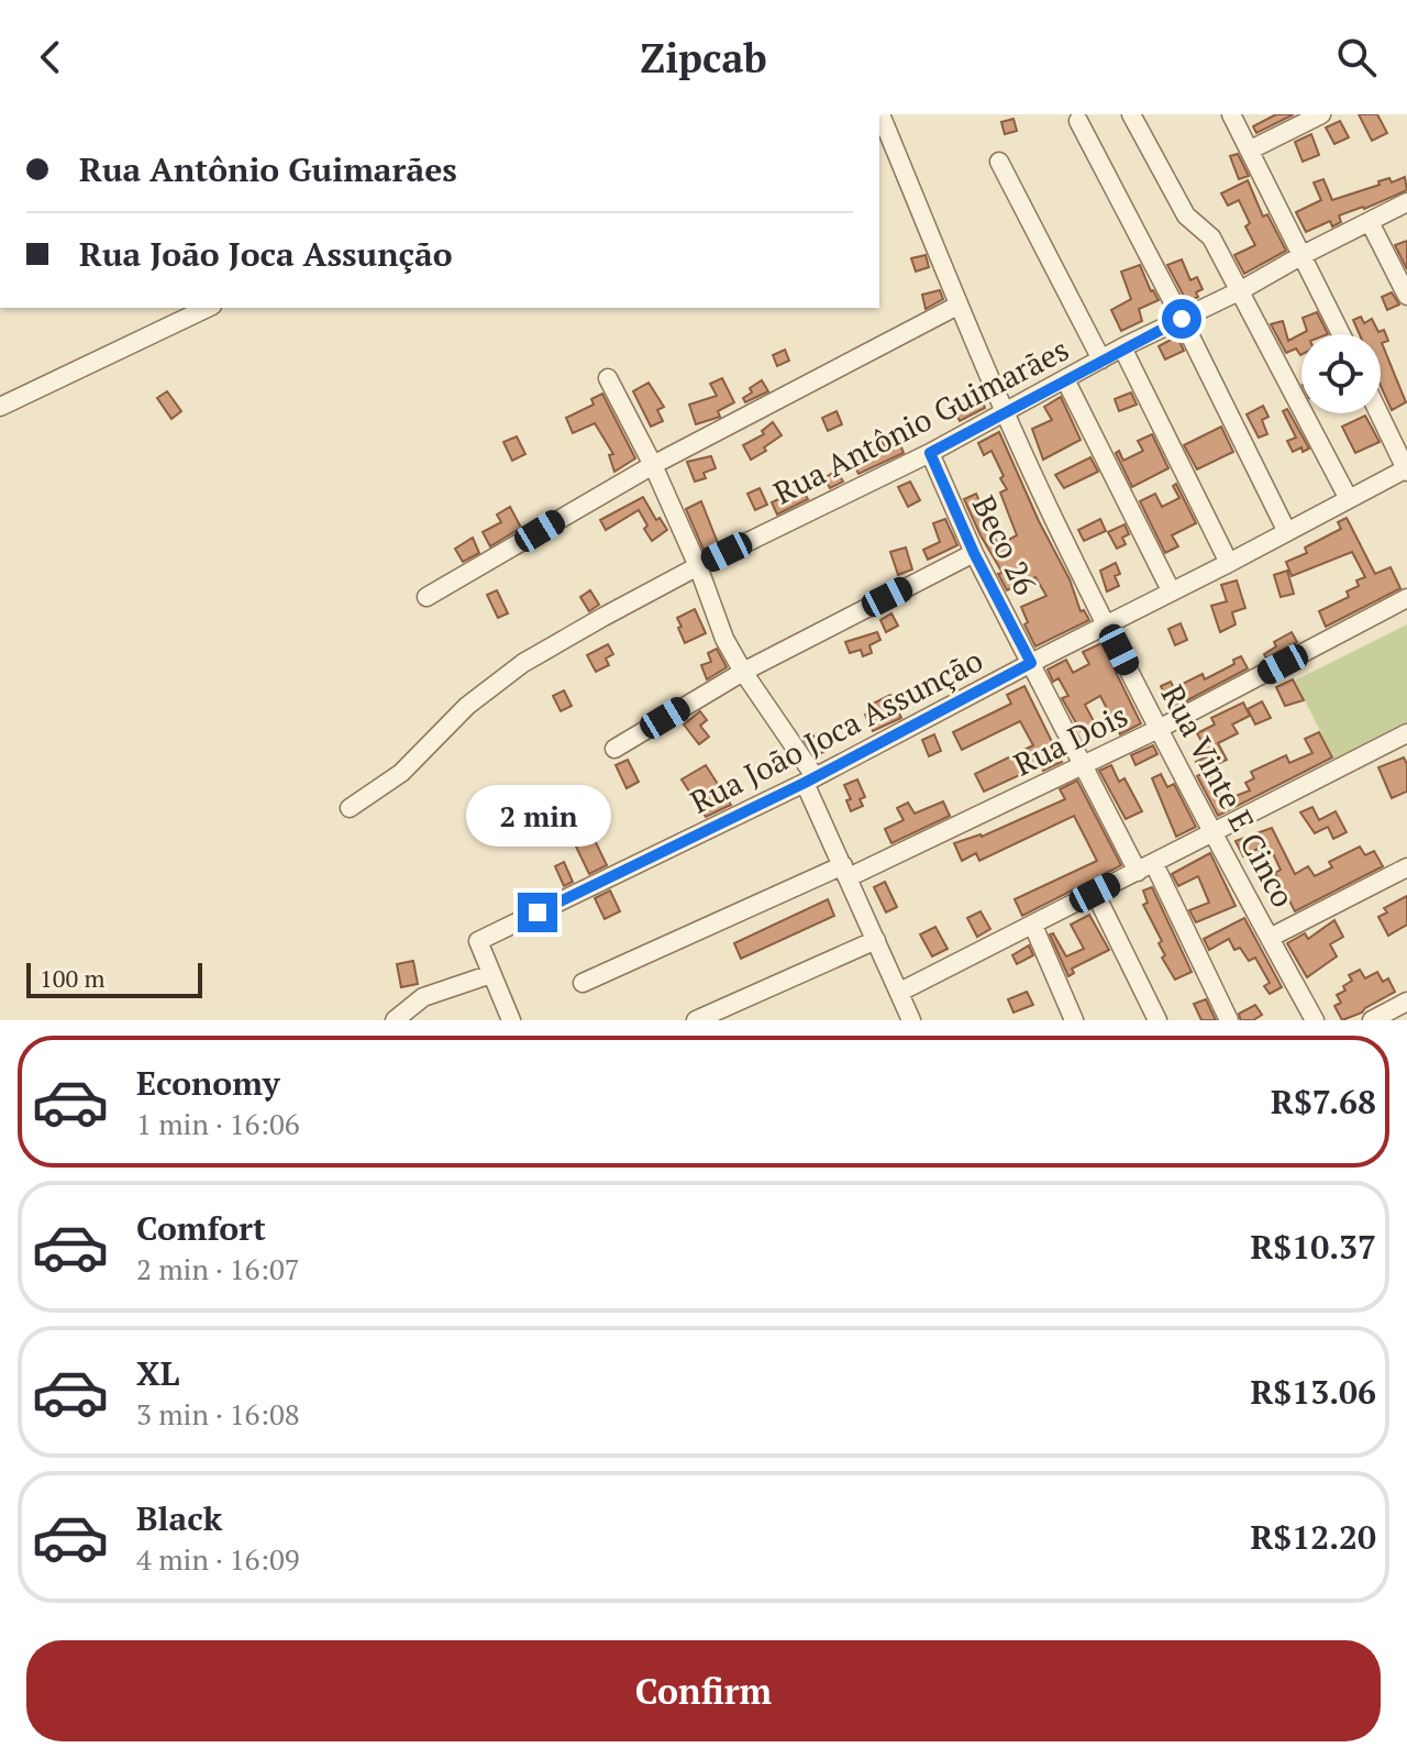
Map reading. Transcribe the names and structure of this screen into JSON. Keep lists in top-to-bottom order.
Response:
{
  "streets": {
    "street": [
      "Rua Antônio Guimarães",
      "Beco 26",
      "Rua João Joca Assunção",
      "Rua Dois",
      "Rua Vinte E Cinco"
    ]
  },
  "crossings": [
    ["Rua Antônio Guimarães", "Beco 26"],
    ["Rua Antônio Guimarães", "Rua Vinte E Cinco"],
    ["Beco 26", "Rua João Joca Assunção"],
    ["Beco 26", "Rua Dois"],
    ["Rua João Joca Assunção", "Rua Vinte E Cinco"],
    ["Rua Dois", "Rua Vinte E Cinco"]
  ],
  "scale_bar": "100 m",
  "page": {
    "header": "Zipcab",
    "banner": ["Rua Antônio Guimarães", "Rua João Joca Assunção"],
    "bubble": "2 min",
    "scale": "100 m",
    "list": [
      {
        "name": "Economy",
        "note": "1 min · 16:06",
        "value": "R$7.68"
      },
      {
        "name": "Comfort",
        "note": "2 min · 16:07",
        "value": "R$10.37"
      },
      {
        "name": "XL",
        "note": "3 min · 16:08",
        "value": "R$13.06"
      },
      {
        "name": "Black",
        "note": "4 min · 16:09",
        "value": "R$12.20"
      }
    ],
    "buttons": "Confirm"
  }
}
